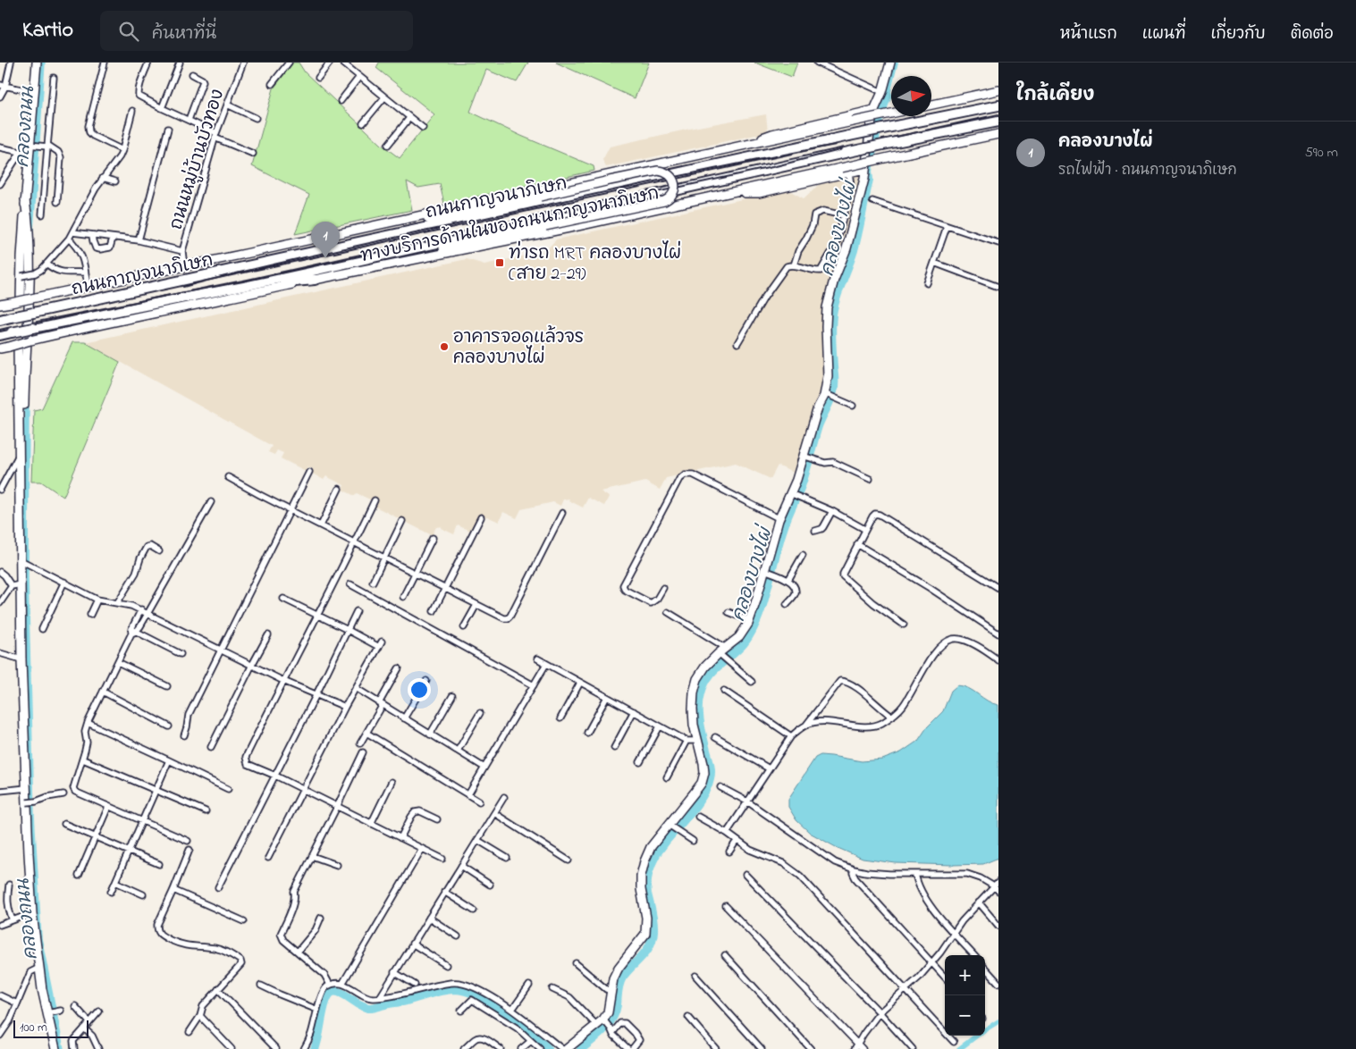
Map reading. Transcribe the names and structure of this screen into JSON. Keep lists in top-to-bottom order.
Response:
{
  "streets": {
    "highway": ["ถนนกาญจนาภิเษก"],
    "main road": ["ทางบริการด้านในของถนนกาญจนาภิเษก"],
    "street": ["ถนนหมู่บ้านบัวทอง"]
  },
  "water": ["คลองถนน", "คลองบางไผ่"],
  "places": {
    "transit": ["ท่ารถ MRT คลองบางไผ่ (สาย 2-29)"],
    "other": ["อาคารจอดแล้วจร คลองบางไผ่"]
  },
  "scale_bar": "100 m",
  "north": "right",
  "page": {
    "header": "Kartio",
    "search": "ค้นหาที่นี่",
    "nav": [
      "หน้าแรก",
      "แผนที่",
      "เกี่ยวกับ",
      "ติดต่อ"
    ],
    "heading": "ใกล้เคียง",
    "list": [
      {
        "mark": "1",
        "name": "คลองบางไผ่",
        "note": "รถไฟฟ้า · ถนนกาญจนาภิเษก",
        "value": "590 m"
      }
    ],
    "pins": "1",
    "map_buttons": ["+", "−"],
    "scale": "100 m"
  }
}
